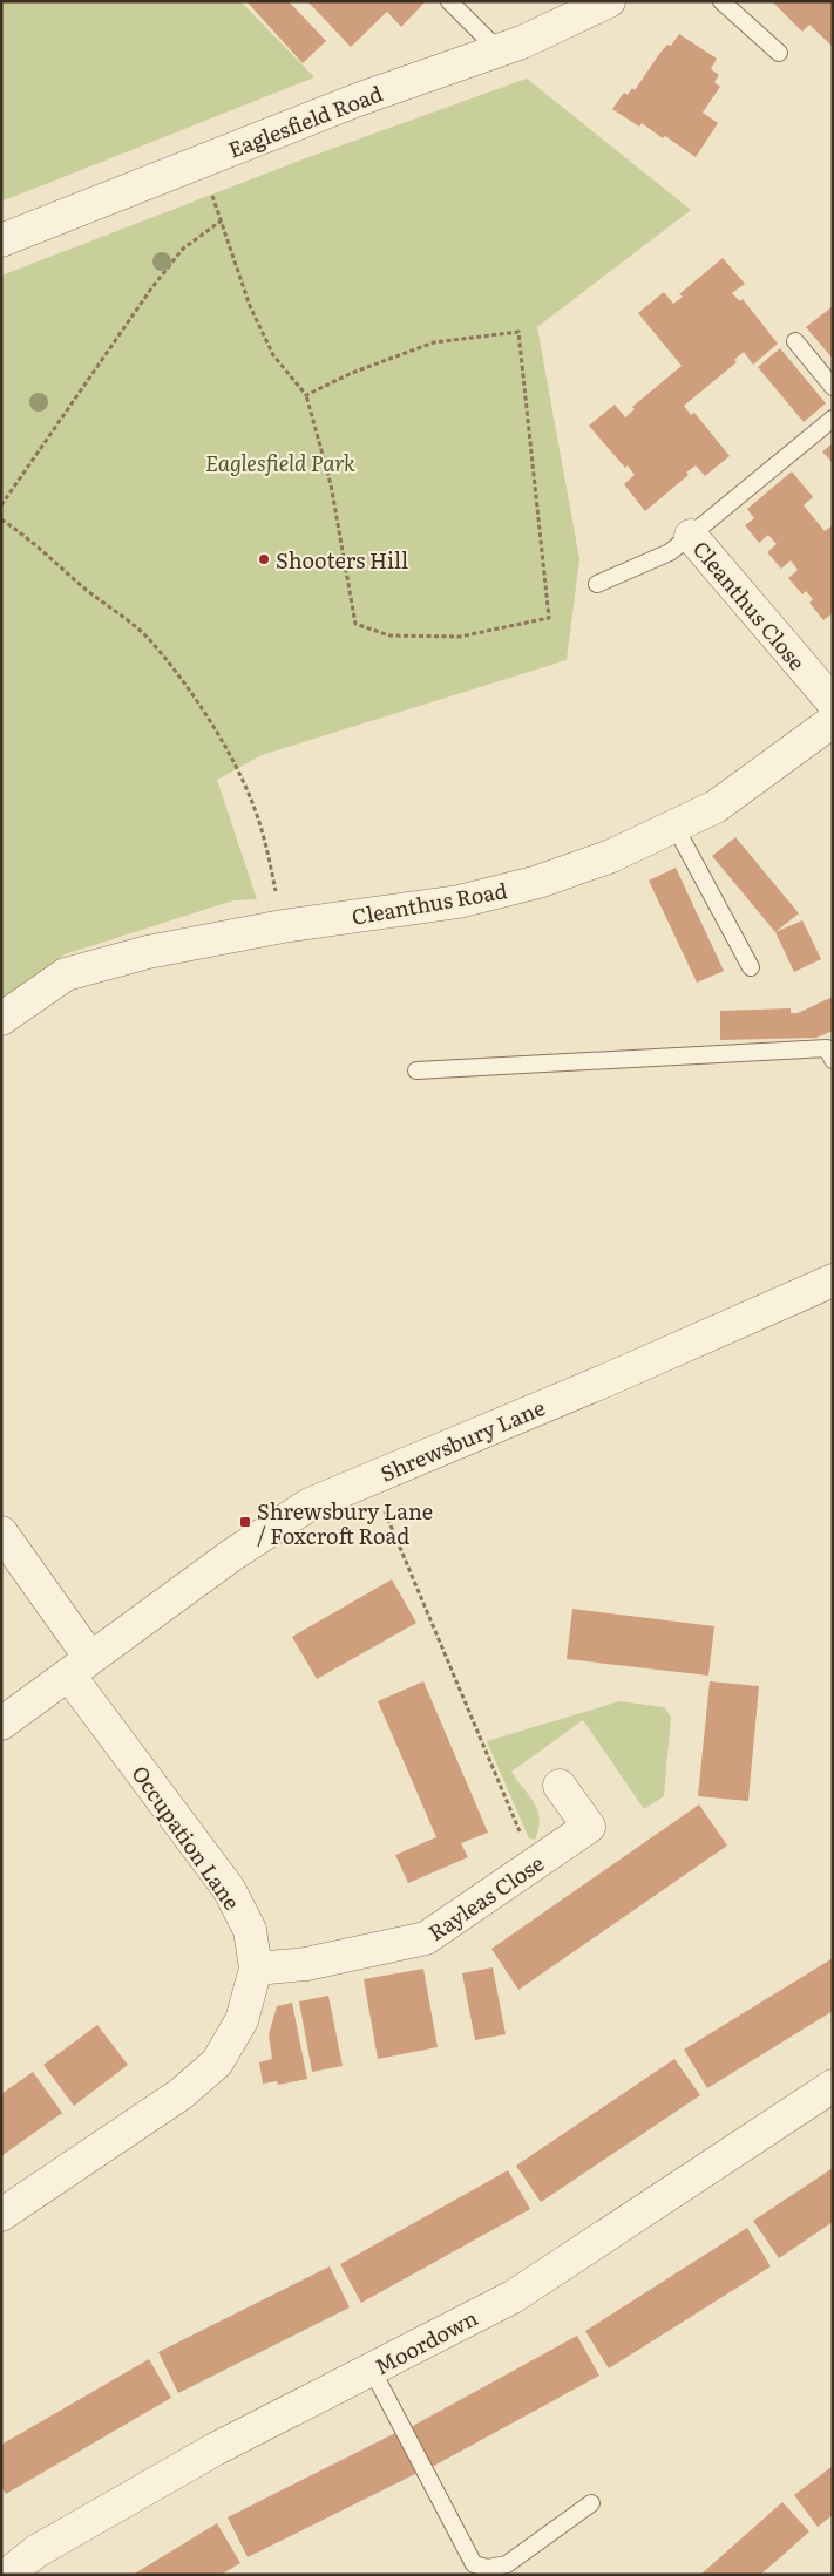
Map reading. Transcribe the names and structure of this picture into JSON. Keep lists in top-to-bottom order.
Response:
{
  "streets": {
    "street": [
      "Eaglesfield Road",
      "Cleanthus Close",
      "Cleanthus Road",
      "Shrewsbury Lane",
      "Occupation Lane",
      "Rayleas Close",
      "Moordown"
    ]
  },
  "crossings": [
    ["Shrewsbury Lane", "Occupation Lane"],
    ["Occupation Lane", "Rayleas Close"]
  ],
  "parks": ["Eaglesfield Park"],
  "places": {
    "other": ["Shooters Hill"],
    "transit": ["Shrewsbury Lane / Foxcroft Road"]
  }
}
